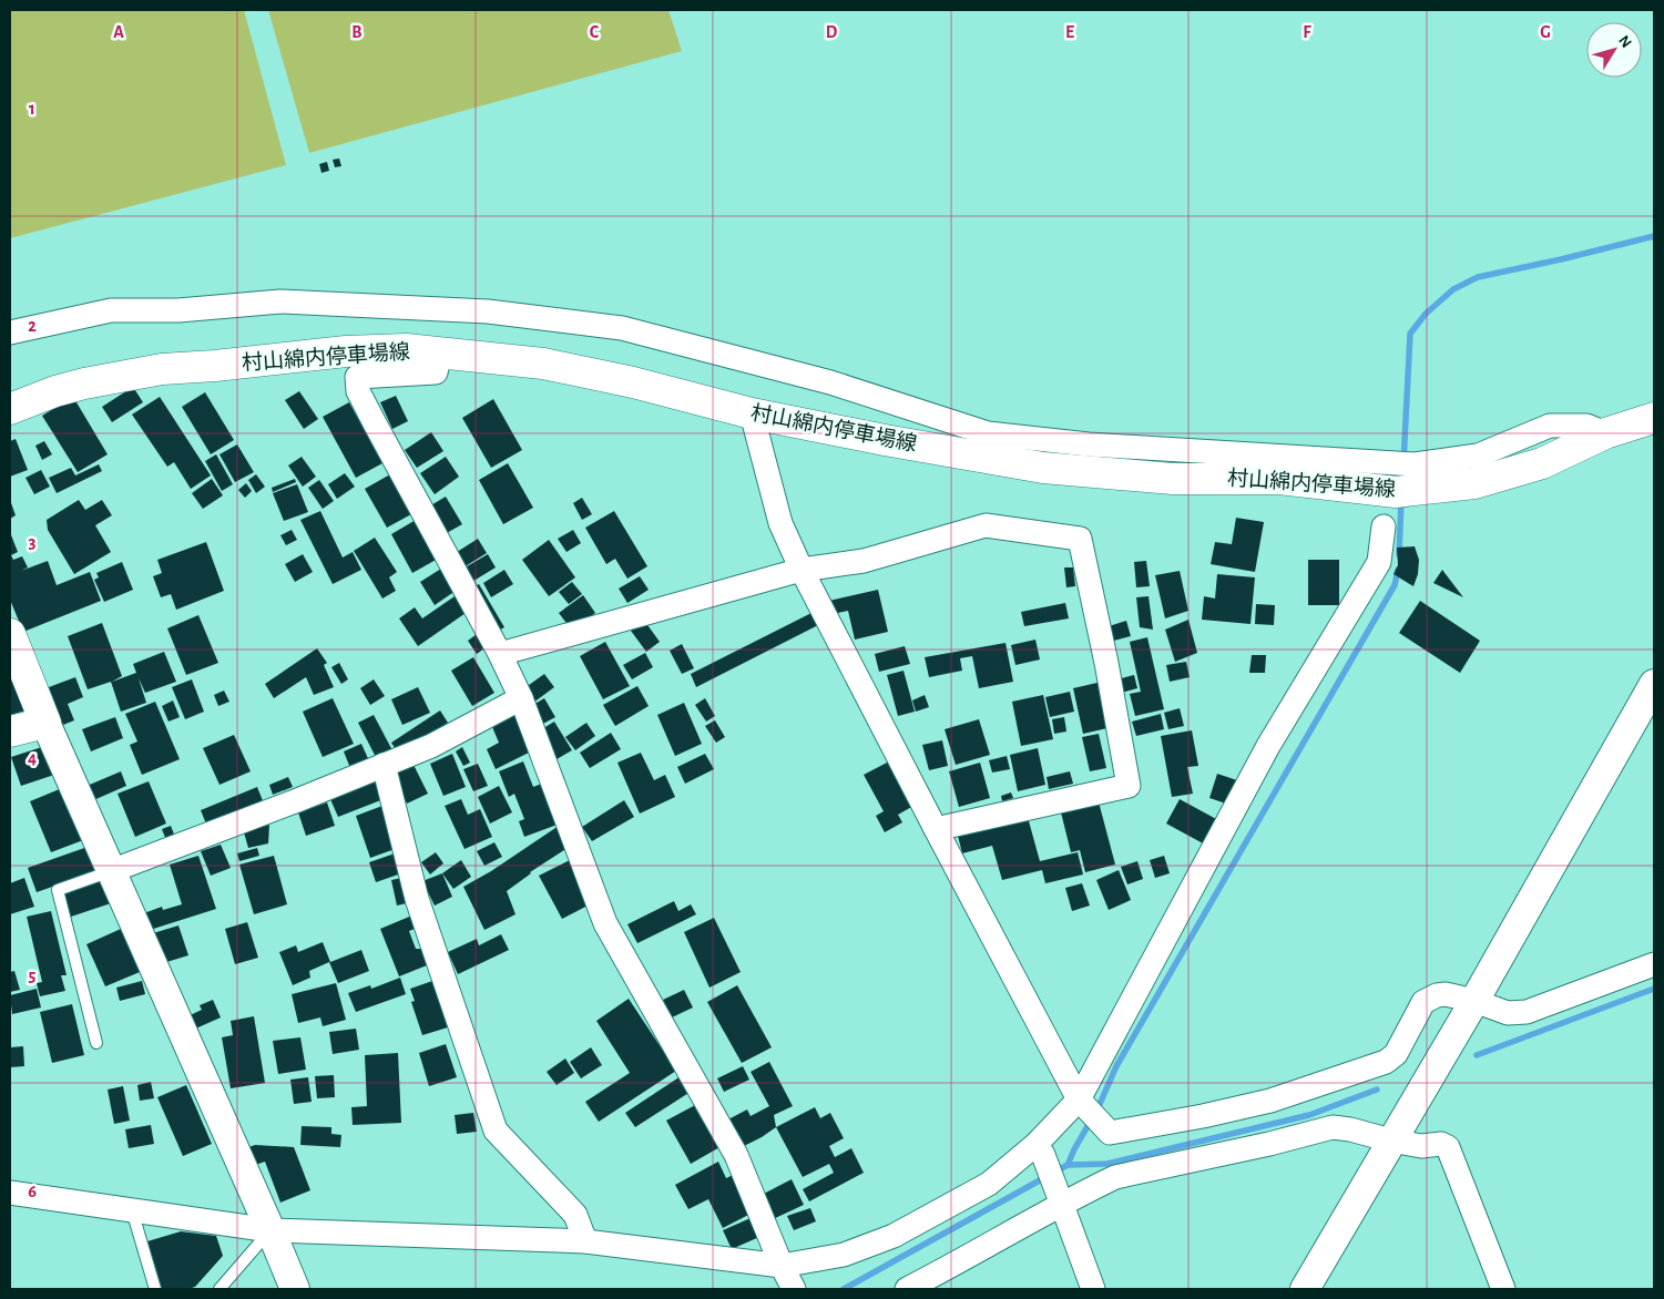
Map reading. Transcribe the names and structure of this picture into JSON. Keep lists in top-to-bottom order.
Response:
{
  "streets": {
    "main road": ["村山綿内停車場線"]
  },
  "north": "top right",
  "grid": {
    "columns": [
      "A",
      "B",
      "C",
      "D",
      "E",
      "F",
      "G"
    ],
    "rows": [
      "1",
      "2",
      "3",
      "4",
      "5",
      "6"
    ]
  }
}
